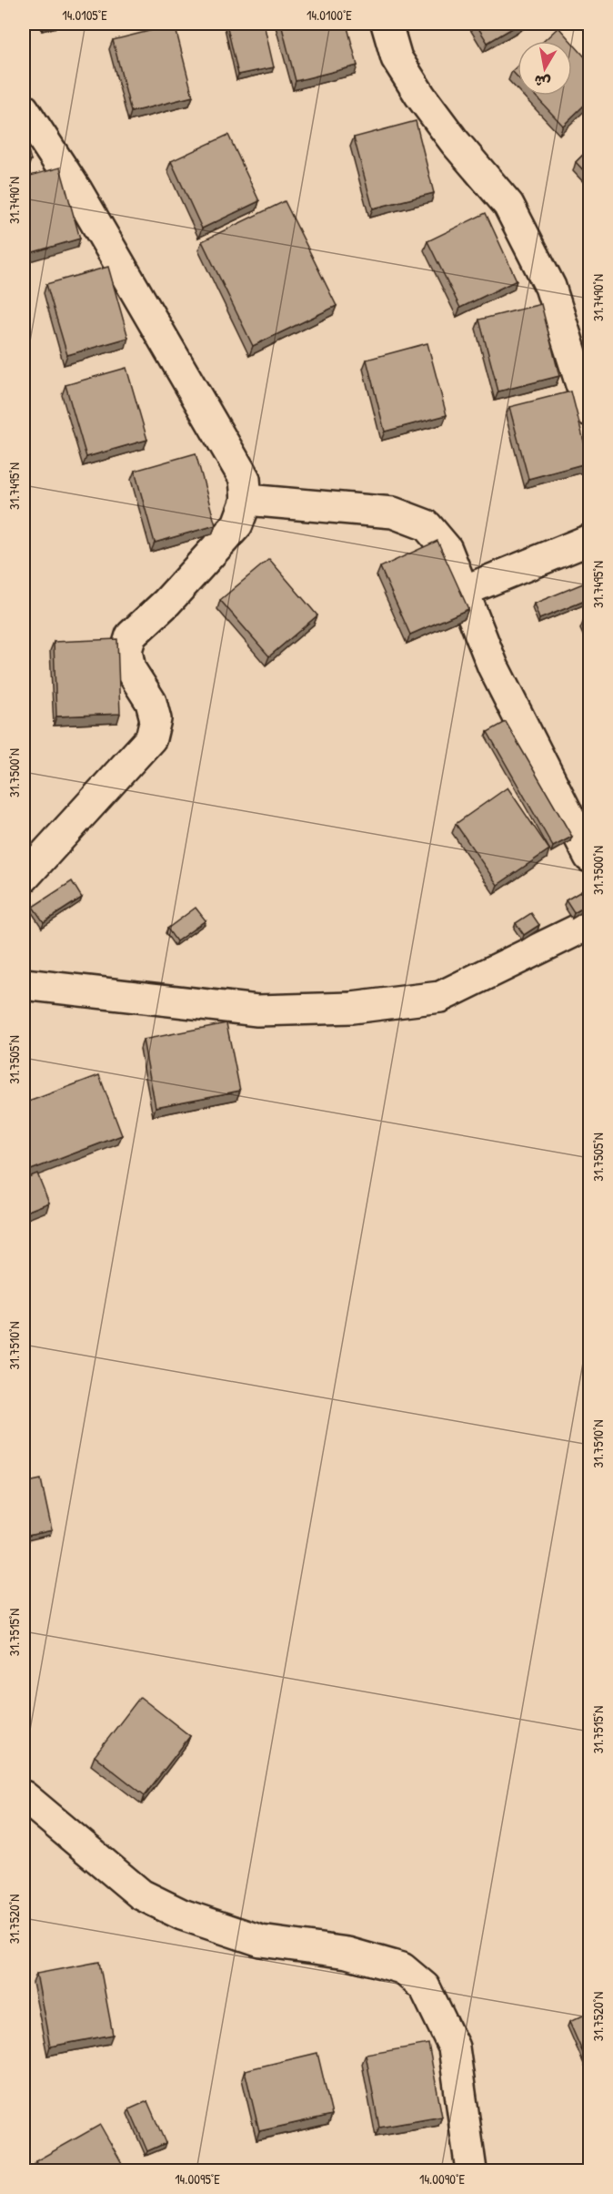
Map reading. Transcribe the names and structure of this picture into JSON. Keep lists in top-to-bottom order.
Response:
{
  "north": "bottom",
  "coordinates": [
    "14.0105°E",
    "14.0100°E",
    "31.7490°N",
    "31.7495°N",
    "31.7500°N",
    "31.7505°N",
    "31.7510°N",
    "31.7515°N",
    "31.7520°N",
    "14.0095°E",
    "14.0090°E"
  ]
}
